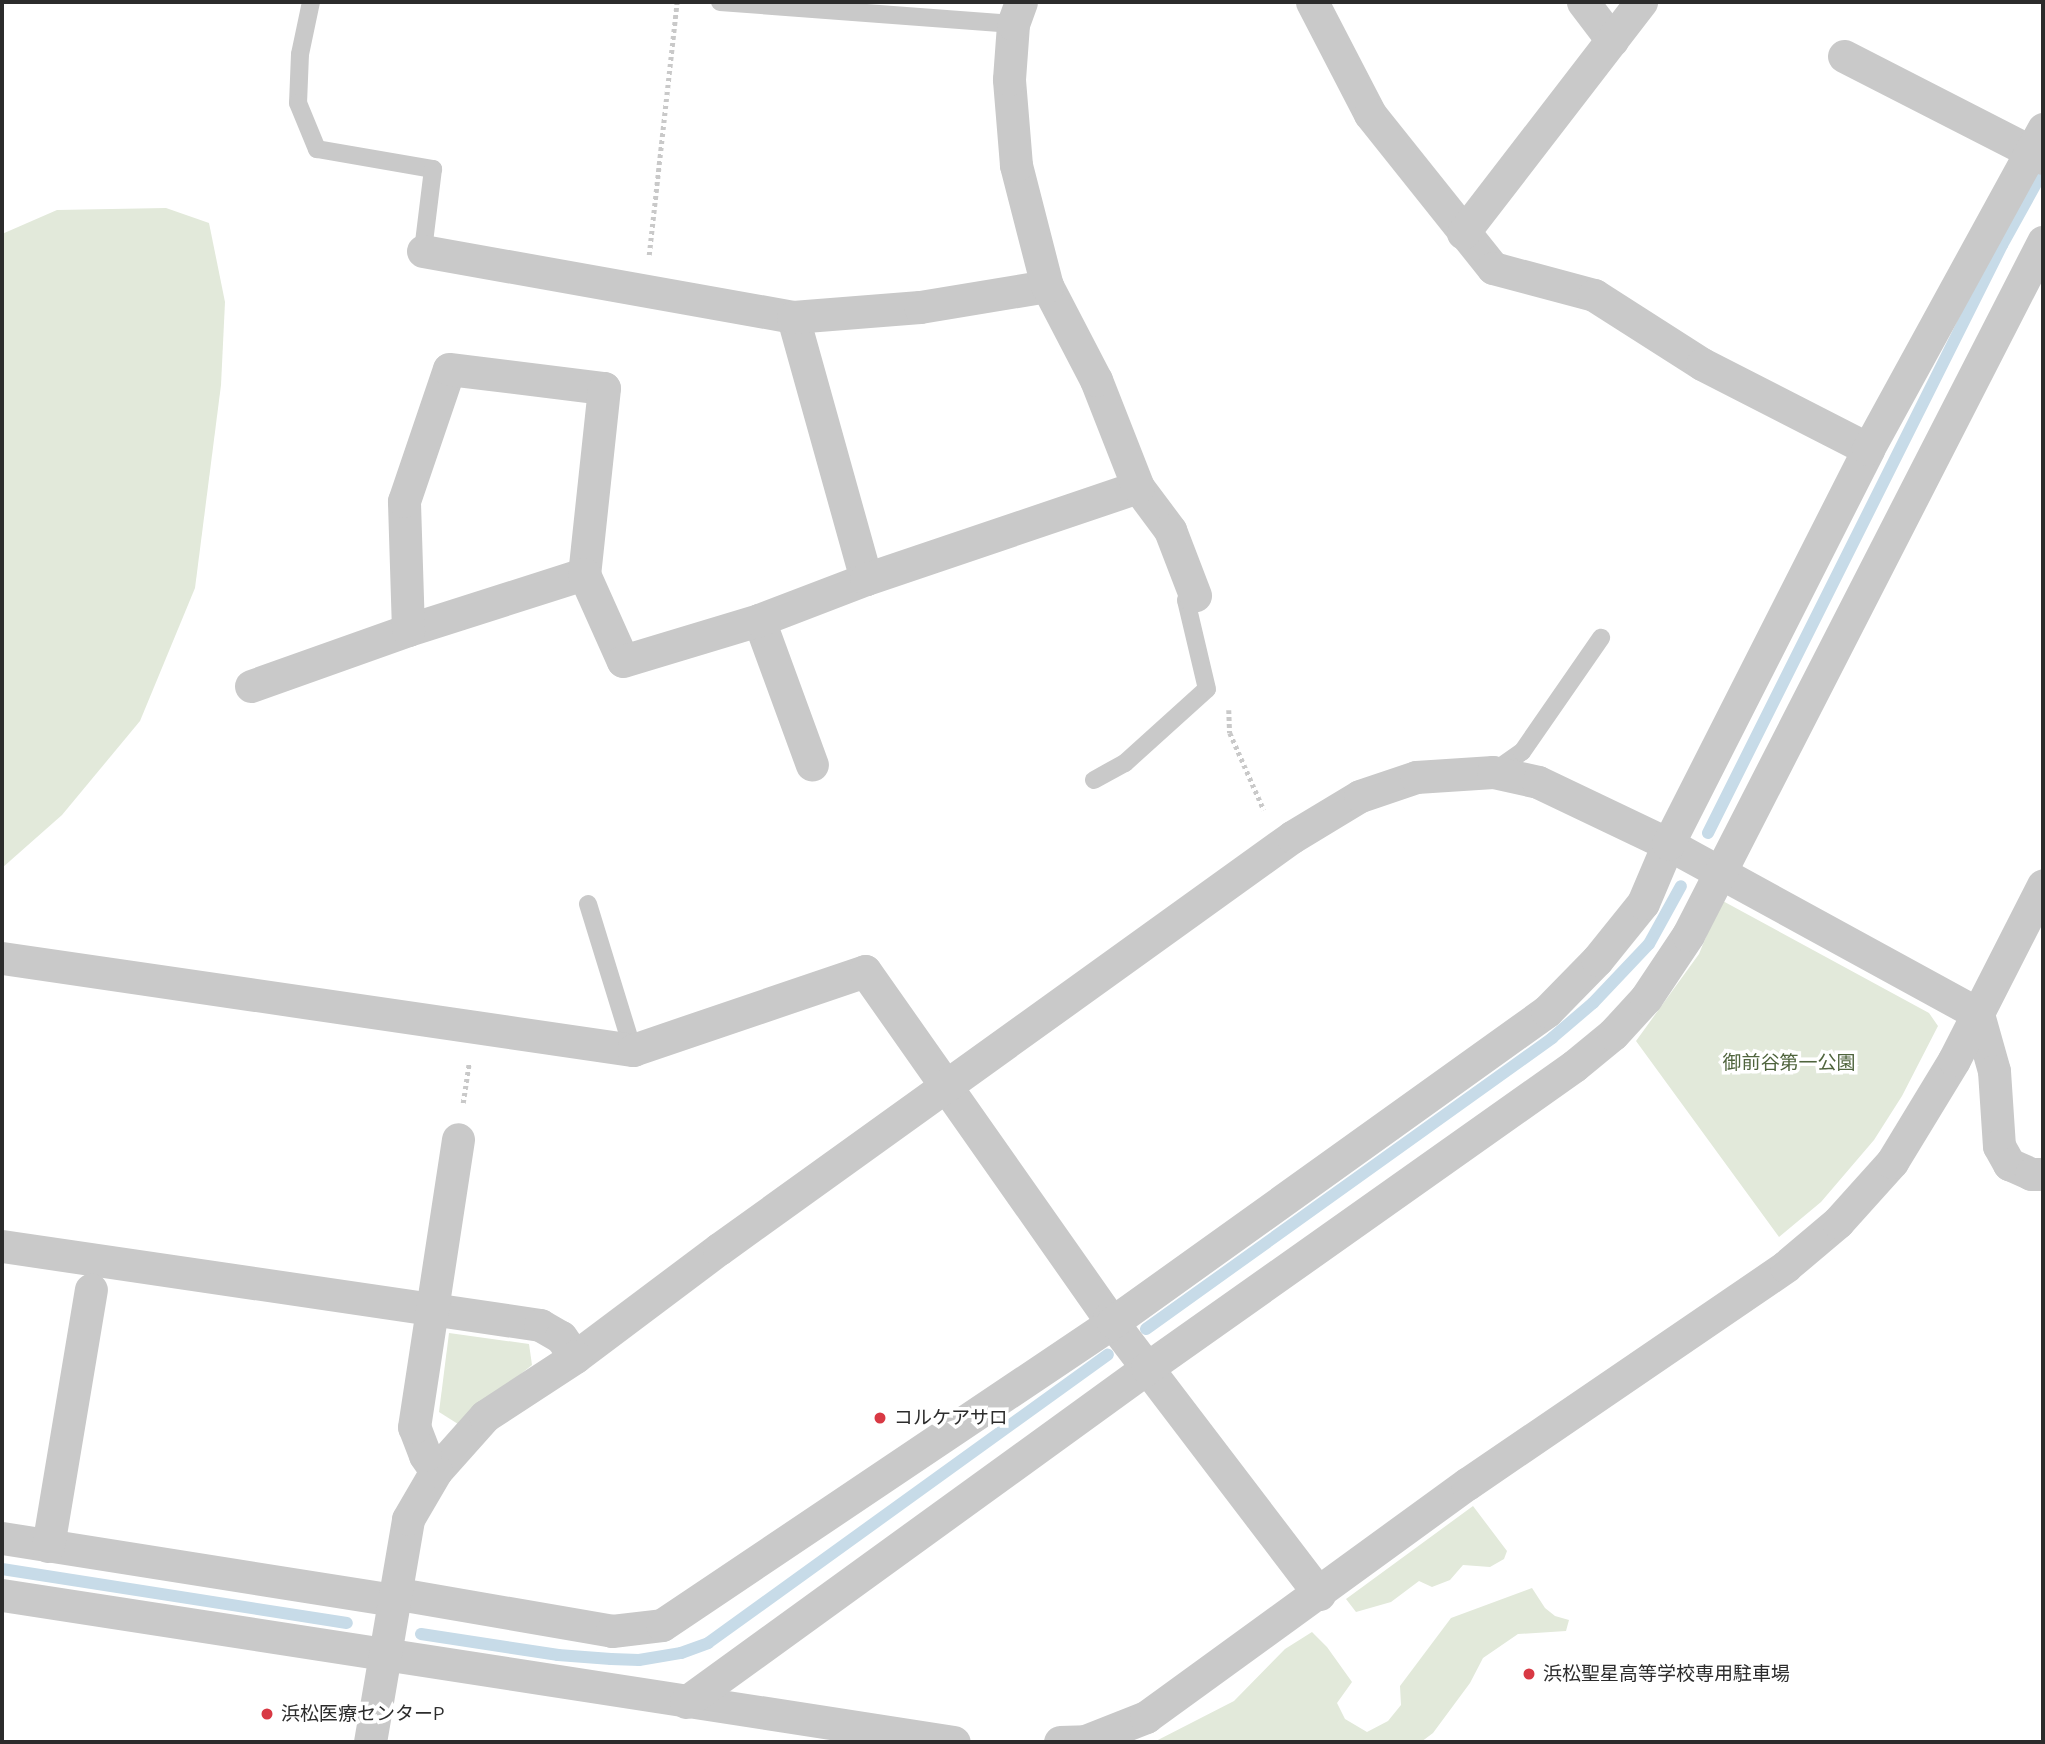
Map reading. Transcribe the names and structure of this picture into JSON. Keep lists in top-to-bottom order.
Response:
{
  "parks": ["御前谷第一公園"],
  "places": ["コルケアサロ", "浜松聖星高等学校専用駐車場", "浜松医療センターP"]
}
